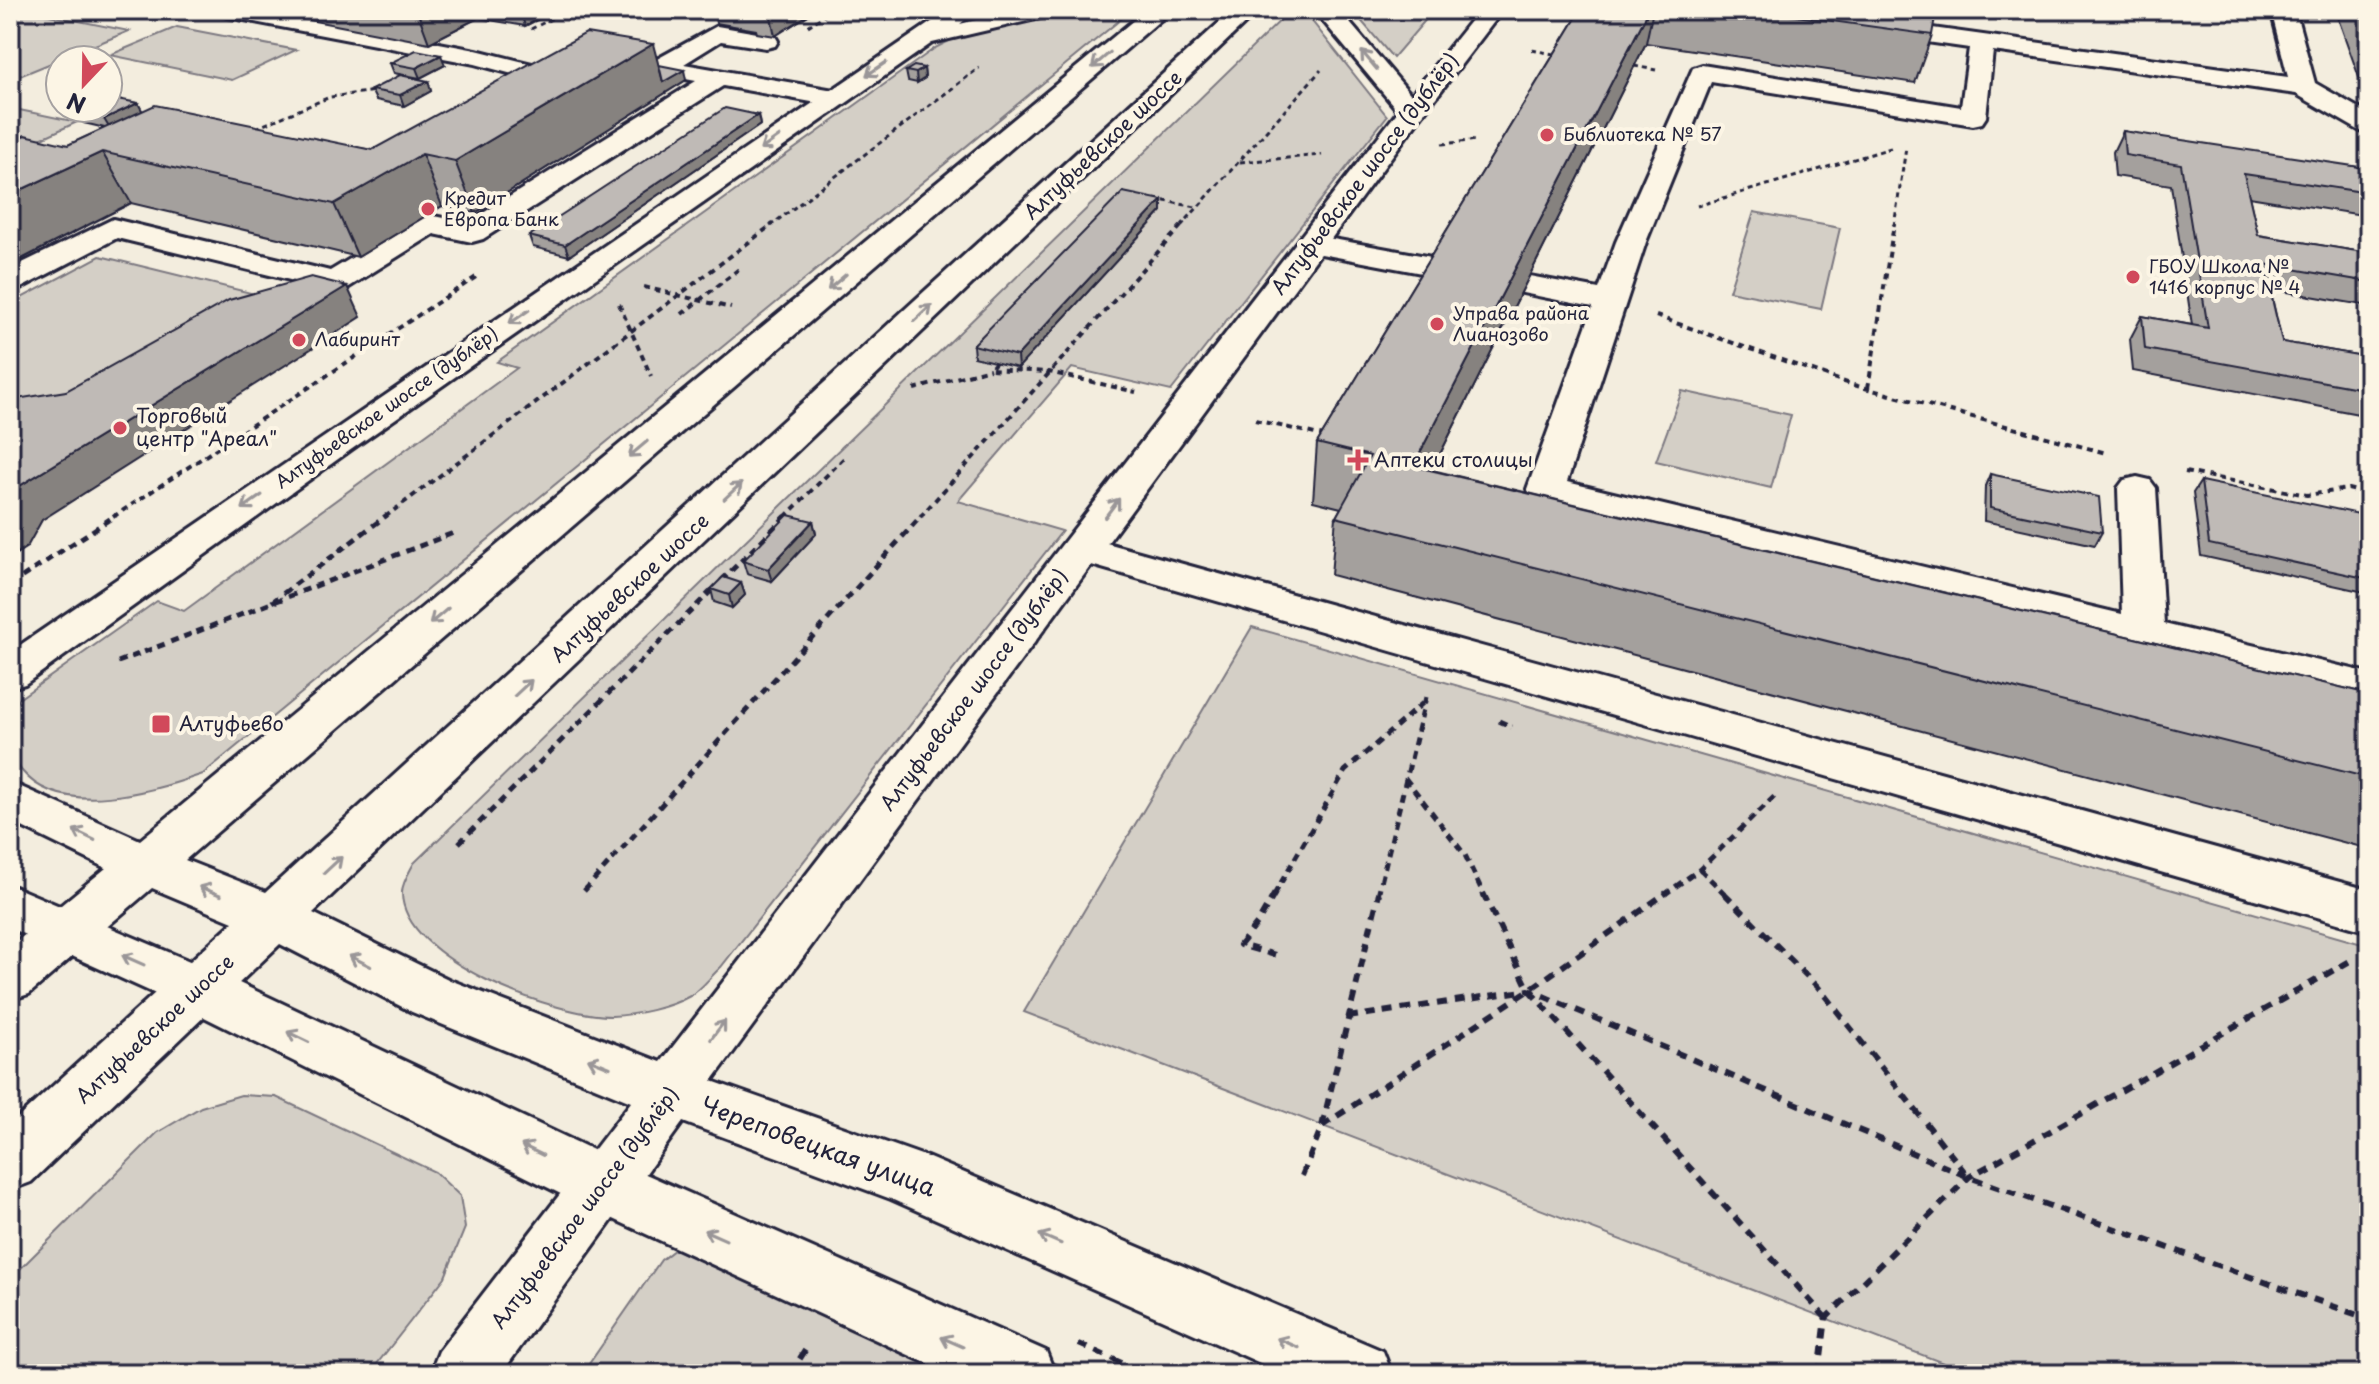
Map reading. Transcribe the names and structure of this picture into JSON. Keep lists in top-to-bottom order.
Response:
{
  "streets": {
    "main road": ["Алтуфьевское шоссе", "Алтуфьевское шоссе (дублёр)", "Череповецкая улица"]
  },
  "crossings": [
    ["Алтуфьевское шоссе", "Череповецкая улица"],
    ["Алтуфьевское шоссе (дублёр)", "Череповецкая улица"]
  ],
  "places": {
    "other": [
      "Библиотека № 57",
      "Кредит Европа Банк",
      "ГБОУ Школа № 1416 корпус № 4",
      "Управа района Лианозово",
      "Лабиринт",
      "Торговый центр \"Ареал\""
    ],
    "health": ["Аптеки столицы"],
    "transit": ["Алтуфьево"]
  },
  "north": "bottom"
}
